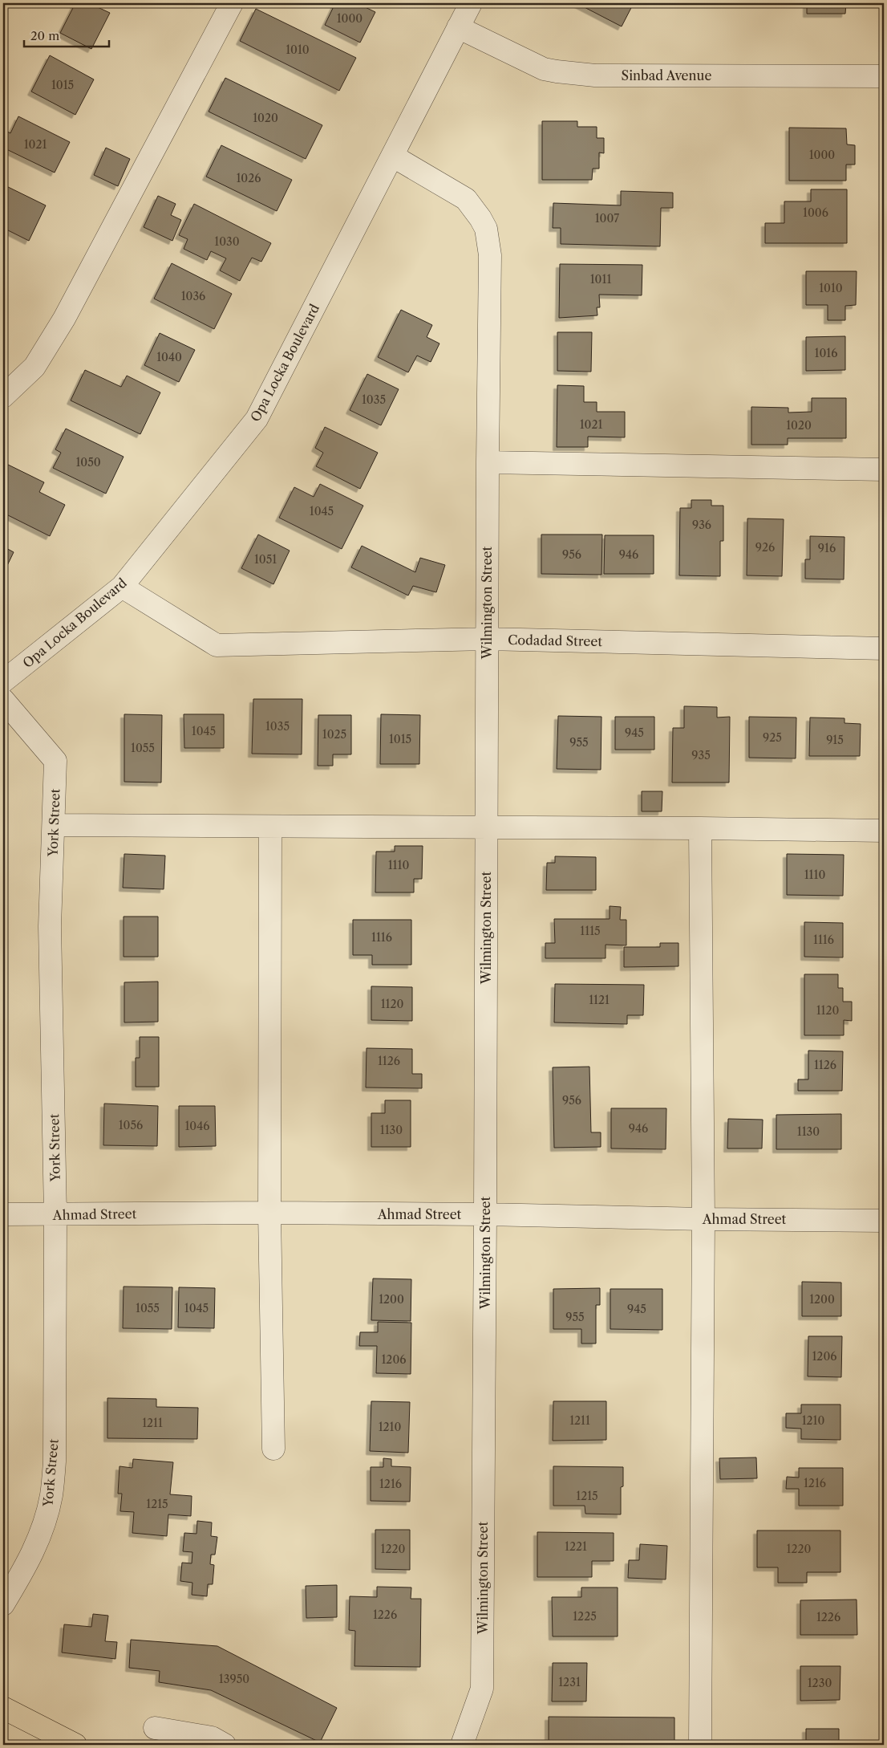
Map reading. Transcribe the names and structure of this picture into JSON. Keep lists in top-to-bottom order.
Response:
{
  "streets": {
    "street": [
      "Sinbad Avenue",
      "Opa Locka Boulevard",
      "Wilmington Street",
      "Codadad Street",
      "York Street",
      "Ahmad Street"
    ]
  },
  "crossings": [
    ["Sinbad Avenue", "Opa Locka Boulevard"],
    ["Opa Locka Boulevard", "Wilmington Street"],
    ["Opa Locka Boulevard", "Codadad Street"],
    ["Wilmington Street", "Codadad Street"],
    ["Wilmington Street", "Ahmad Street"],
    ["York Street", "Ahmad Street"]
  ],
  "house_numbers": [
    "1000",
    "1010",
    "1015",
    "1020",
    "1021",
    "1000",
    "1026",
    "1006",
    "1007",
    "1030",
    "1011",
    "1010",
    "1036",
    "1016",
    "1040",
    "1035",
    "1021",
    "1020",
    "1050",
    "1045",
    "936",
    "926",
    "916",
    "956",
    "946",
    "1051",
    "1035",
    "1045",
    "945",
    "1025",
    "925",
    "1015",
    "915",
    "955",
    "1055",
    "935",
    "1110",
    "1110",
    "1115",
    "1116",
    "1116",
    "1121",
    "1120",
    "1120",
    "1126",
    "1126",
    "956",
    "1056",
    "1046",
    "946",
    "1130",
    "1130",
    "1200",
    "1200",
    "1055",
    "1045",
    "945",
    "955",
    "1206",
    "1206",
    "1211",
    "1210",
    "1211",
    "1210",
    "1216",
    "1216",
    "1215",
    "1215",
    "1221",
    "1220",
    "1220",
    "1226",
    "1225",
    "1226",
    "13950",
    "1231",
    "1230"
  ],
  "scale_bar": "20 m"
}
